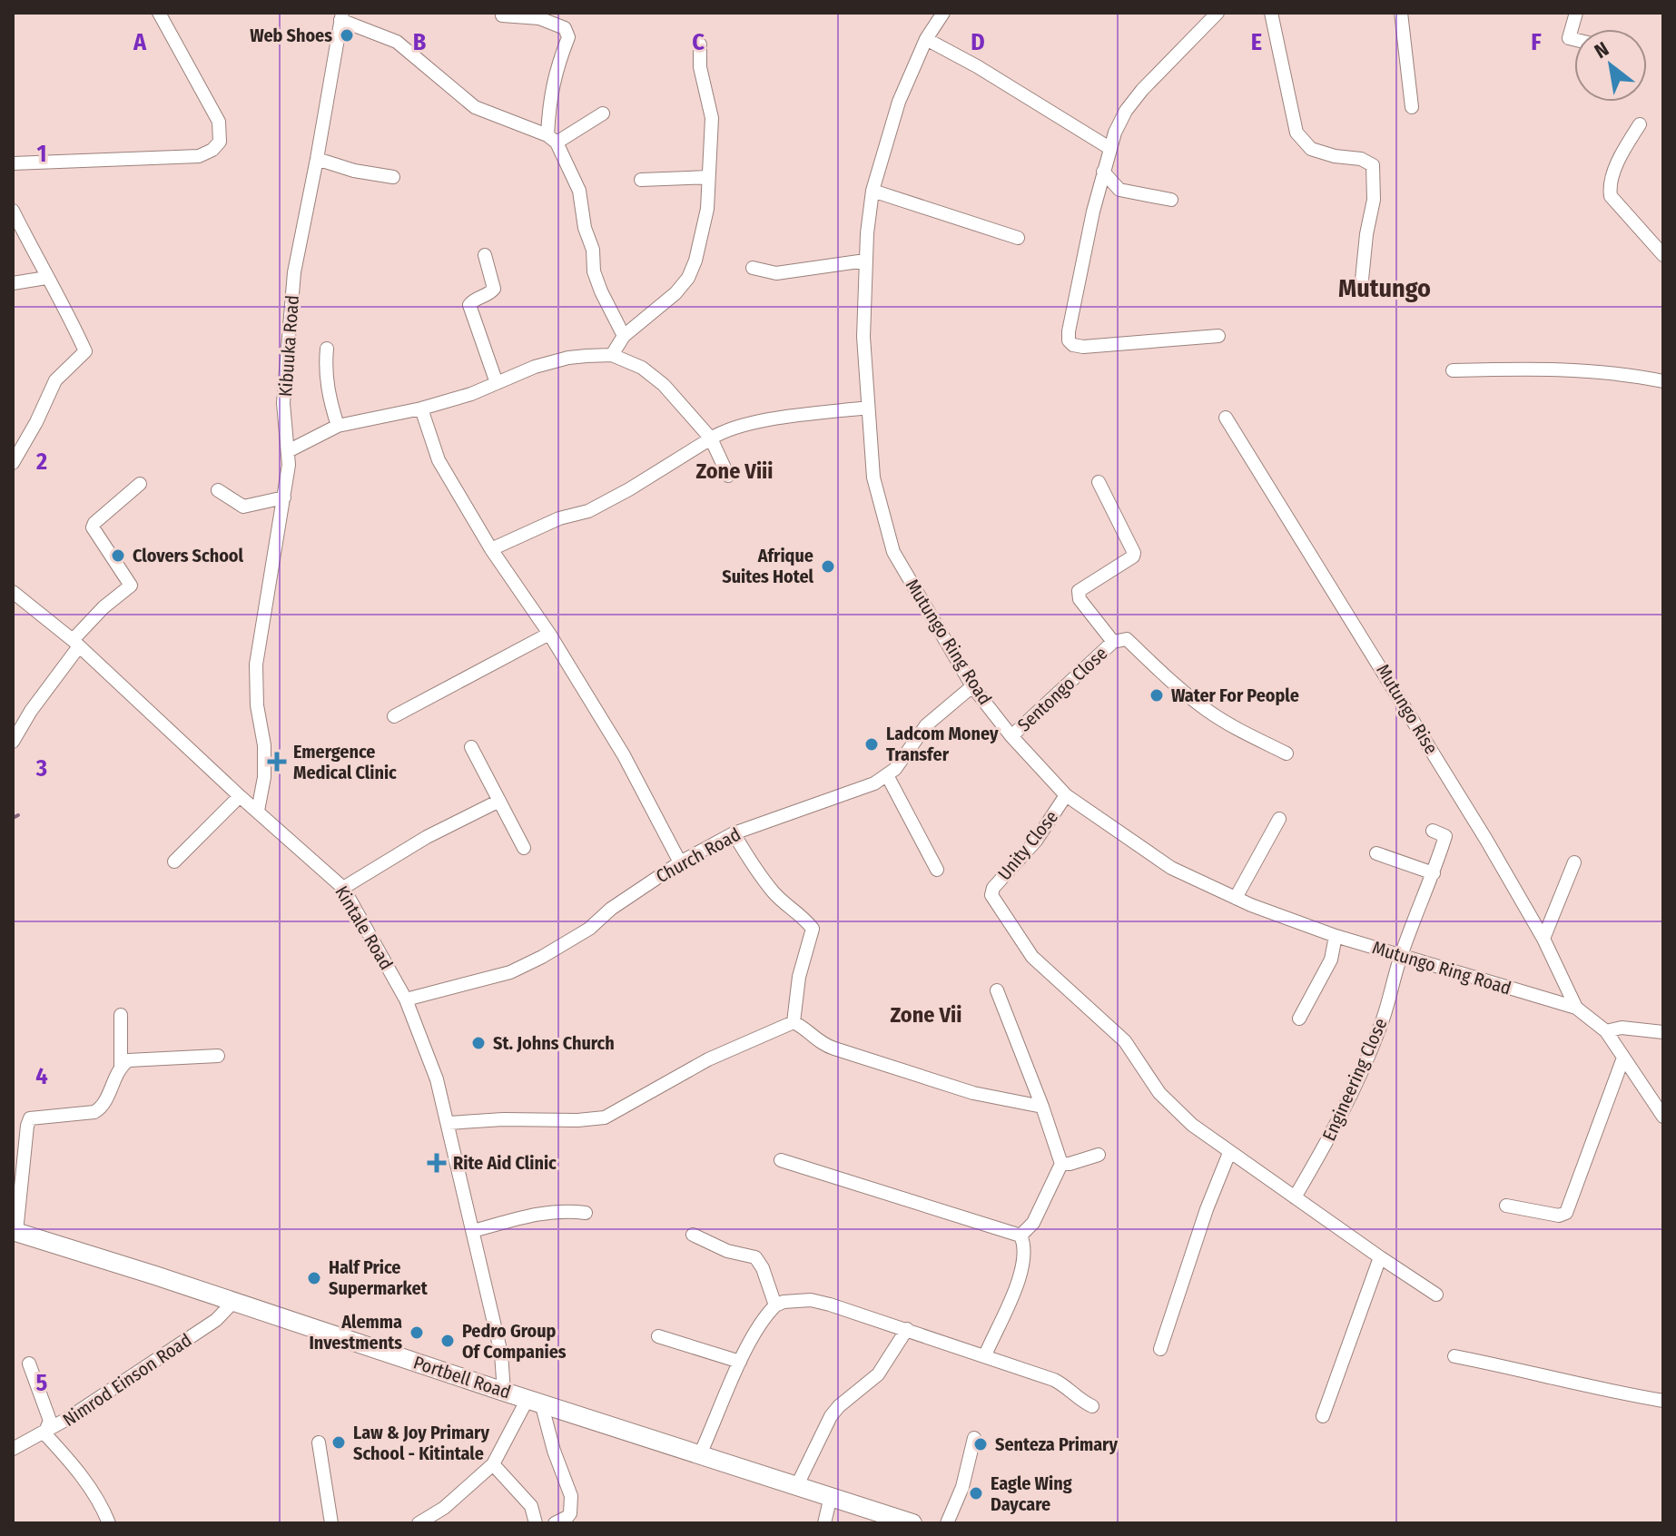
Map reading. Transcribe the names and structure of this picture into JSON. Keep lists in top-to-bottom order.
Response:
{
  "streets": {
    "main road": ["Portbell Road"],
    "street": [
      "Kibuuka Road",
      "Mutungo Ring Road",
      "Sentongo Close",
      "Mutungo Rise",
      "Unity Close",
      "Church Road",
      "Kintale Road",
      "Engineering Close",
      "Nimrod Einson Road"
    ]
  },
  "crossings": [
    ["Kibuuka Road", "Kintale Road"],
    ["Mutungo Ring Road", "Sentongo Close"],
    ["Mutungo Ring Road", "Mutungo Rise"],
    ["Mutungo Ring Road", "Unity Close"],
    ["Mutungo Ring Road", "Church Road"],
    ["Mutungo Ring Road", "Engineering Close"],
    ["Church Road", "Kintale Road"],
    ["Kintale Road", "Portbell Road"],
    ["Portbell Road", "Nimrod Einson Road"]
  ],
  "districts": ["Mutungo", "Zone Viii", "Zone Vii"],
  "places": {
    "other": [
      "Web Shoes",
      "Clovers School",
      "Afrique Suites Hotel",
      "Water For People",
      "Ladcom Money Transfer",
      "St. Johns Church",
      "Half Price Supermarket",
      "Alemma Investments",
      "Pedro Group Of Companies",
      "Law & Joy Primary School - Kitintale",
      "Senteza Primary",
      "Eagle Wing Daycare"
    ],
    "health": ["Emergence Medical Clinic", "Rite Aid Clinic"]
  },
  "north": "top left",
  "grid": {
    "columns": [
      "A",
      "B",
      "C",
      "D",
      "E",
      "F"
    ],
    "rows": [
      "1",
      "2",
      "3",
      "4",
      "5"
    ]
  }
}
